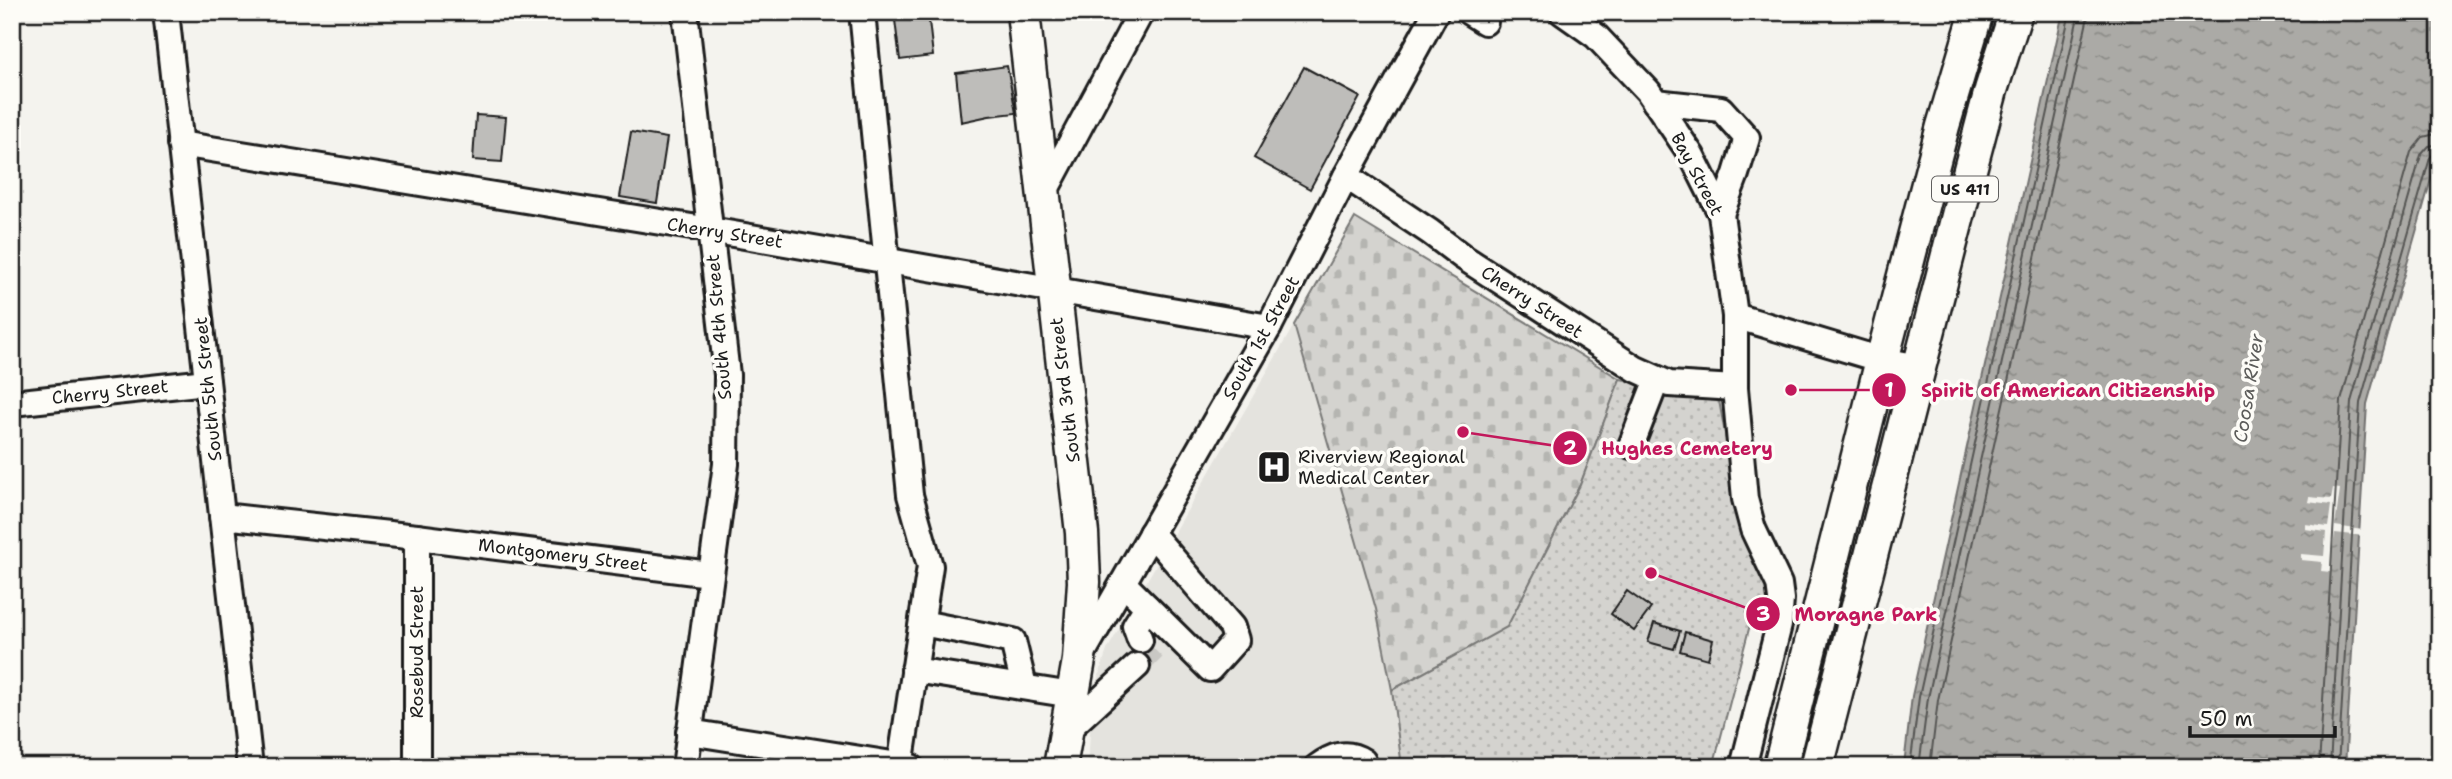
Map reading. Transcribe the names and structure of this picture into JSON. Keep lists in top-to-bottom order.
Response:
{
  "streets": {
    "main road": ["US 411", "South 3rd Street"],
    "street": [
      "Bay Street",
      "Cherry Street",
      "South 4th Street",
      "South 1st Street",
      "South 5th Street",
      "Montgomery Street",
      "Rosebud Street"
    ]
  },
  "crossings": [
    ["Bay Street", "Cherry Street"],
    ["Cherry Street", "South 4th Street"],
    ["Cherry Street", "South 1st Street"],
    ["Cherry Street", "South 5th Street"],
    ["Cherry Street", "South 3rd Street"],
    ["South 4th Street", "Montgomery Street"],
    ["South 1st Street", "South 3rd Street"],
    ["South 5th Street", "Montgomery Street"],
    ["Montgomery Street", "Rosebud Street"]
  ],
  "water": ["Coosa River"],
  "places": {
    "other": ["Spirit of American Citizenship", "Hughes Cemetery", "Moragne Park"],
    "hospital": ["Riverview Regional Medical Center"]
  },
  "scale_bar": "50 m"
}
